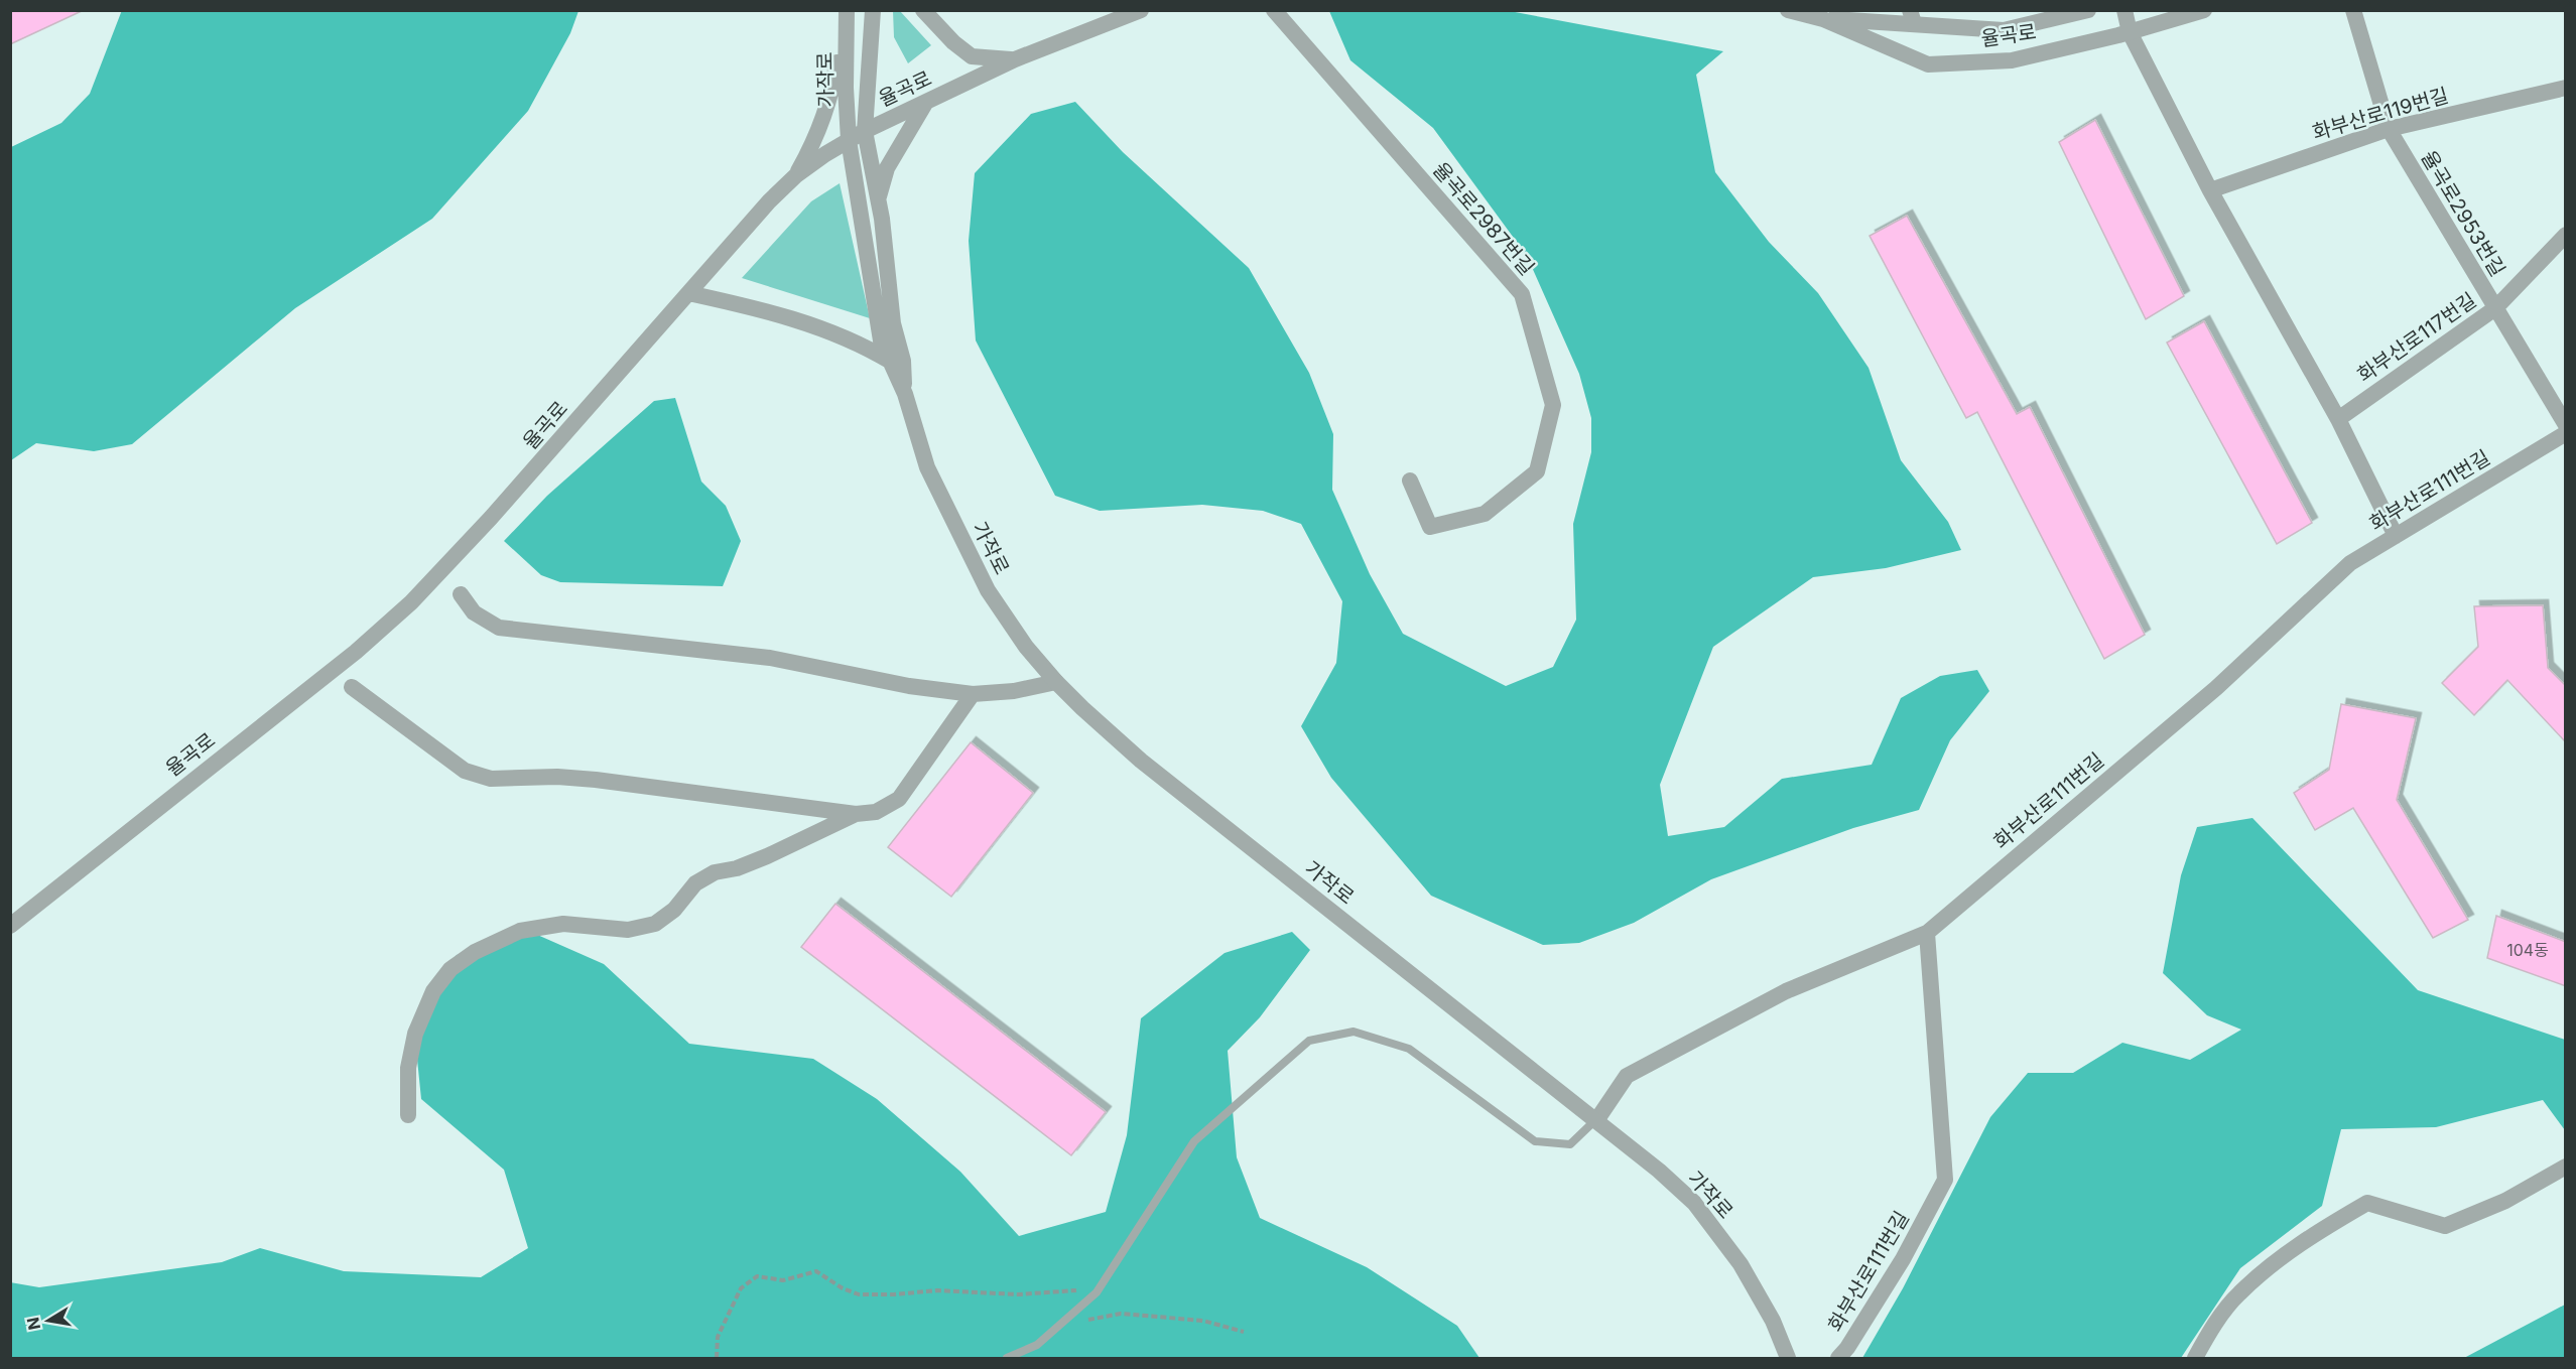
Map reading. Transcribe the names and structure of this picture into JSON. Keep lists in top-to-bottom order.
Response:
{
  "streets": {
    "street": [
      "율곡로",
      "가작로",
      "화부산로119번길",
      "율곡로2953번길",
      "율곡로2987번길",
      "화부산로117번길",
      "화부산로111번길"
    ]
  },
  "crossings": [
    ["율곡로", "가작로"],
    ["화부산로119번길", "율곡로2953번길"],
    ["율곡로2953번길", "화부산로117번길"]
  ],
  "house_numbers": ["104동"],
  "north": "left"
}
